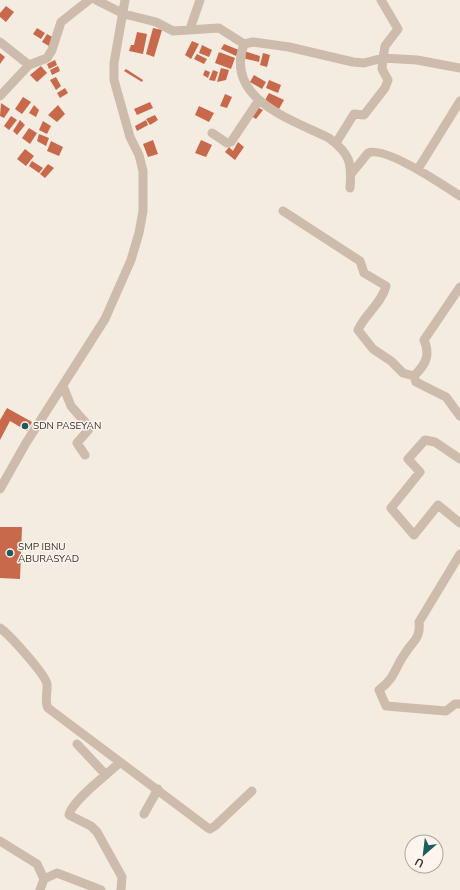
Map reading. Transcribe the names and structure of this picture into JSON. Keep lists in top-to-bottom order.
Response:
{
  "places": ["SDN PASEYAN", "SMP IBNU ABURASYAD"],
  "north": "bottom left"
}
